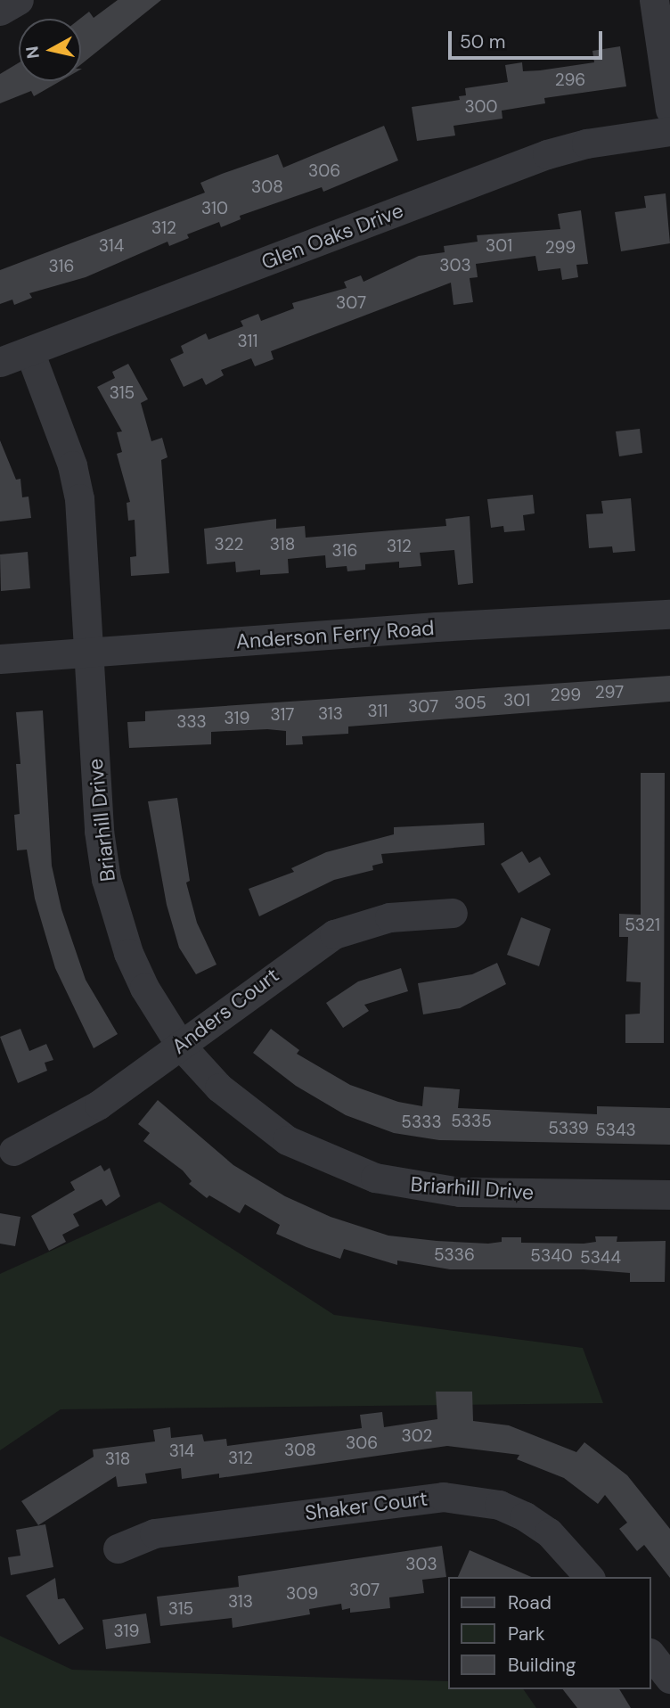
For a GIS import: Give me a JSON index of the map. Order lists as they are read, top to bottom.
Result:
{
  "streets": {
    "street": [
      "Glen Oaks Drive",
      "Anderson Ferry Road",
      "Briarhill Drive",
      "Anders Court",
      "Shaker Court"
    ]
  },
  "crossings": [
    ["Glen Oaks Drive", "Briarhill Drive"],
    ["Anderson Ferry Road", "Briarhill Drive"],
    ["Briarhill Drive", "Anders Court"]
  ],
  "house_numbers": [
    "296",
    "300",
    "306",
    "308",
    "310",
    "312",
    "314",
    "301",
    "299",
    "303",
    "316",
    "307",
    "311",
    "315",
    "322",
    "318",
    "312",
    "316",
    "297",
    "299",
    "301",
    "305",
    "307",
    "311",
    "313",
    "317",
    "319",
    "333",
    "5321",
    "5335",
    "5333",
    "5339",
    "5343",
    "5336",
    "5340",
    "5344",
    "302",
    "306",
    "308",
    "314",
    "312",
    "318",
    "303",
    "307",
    "309",
    "313",
    "315",
    "319"
  ],
  "legend": ["Road", "Park", "Building"],
  "scale_bar": "50 m",
  "north": "left"
}
